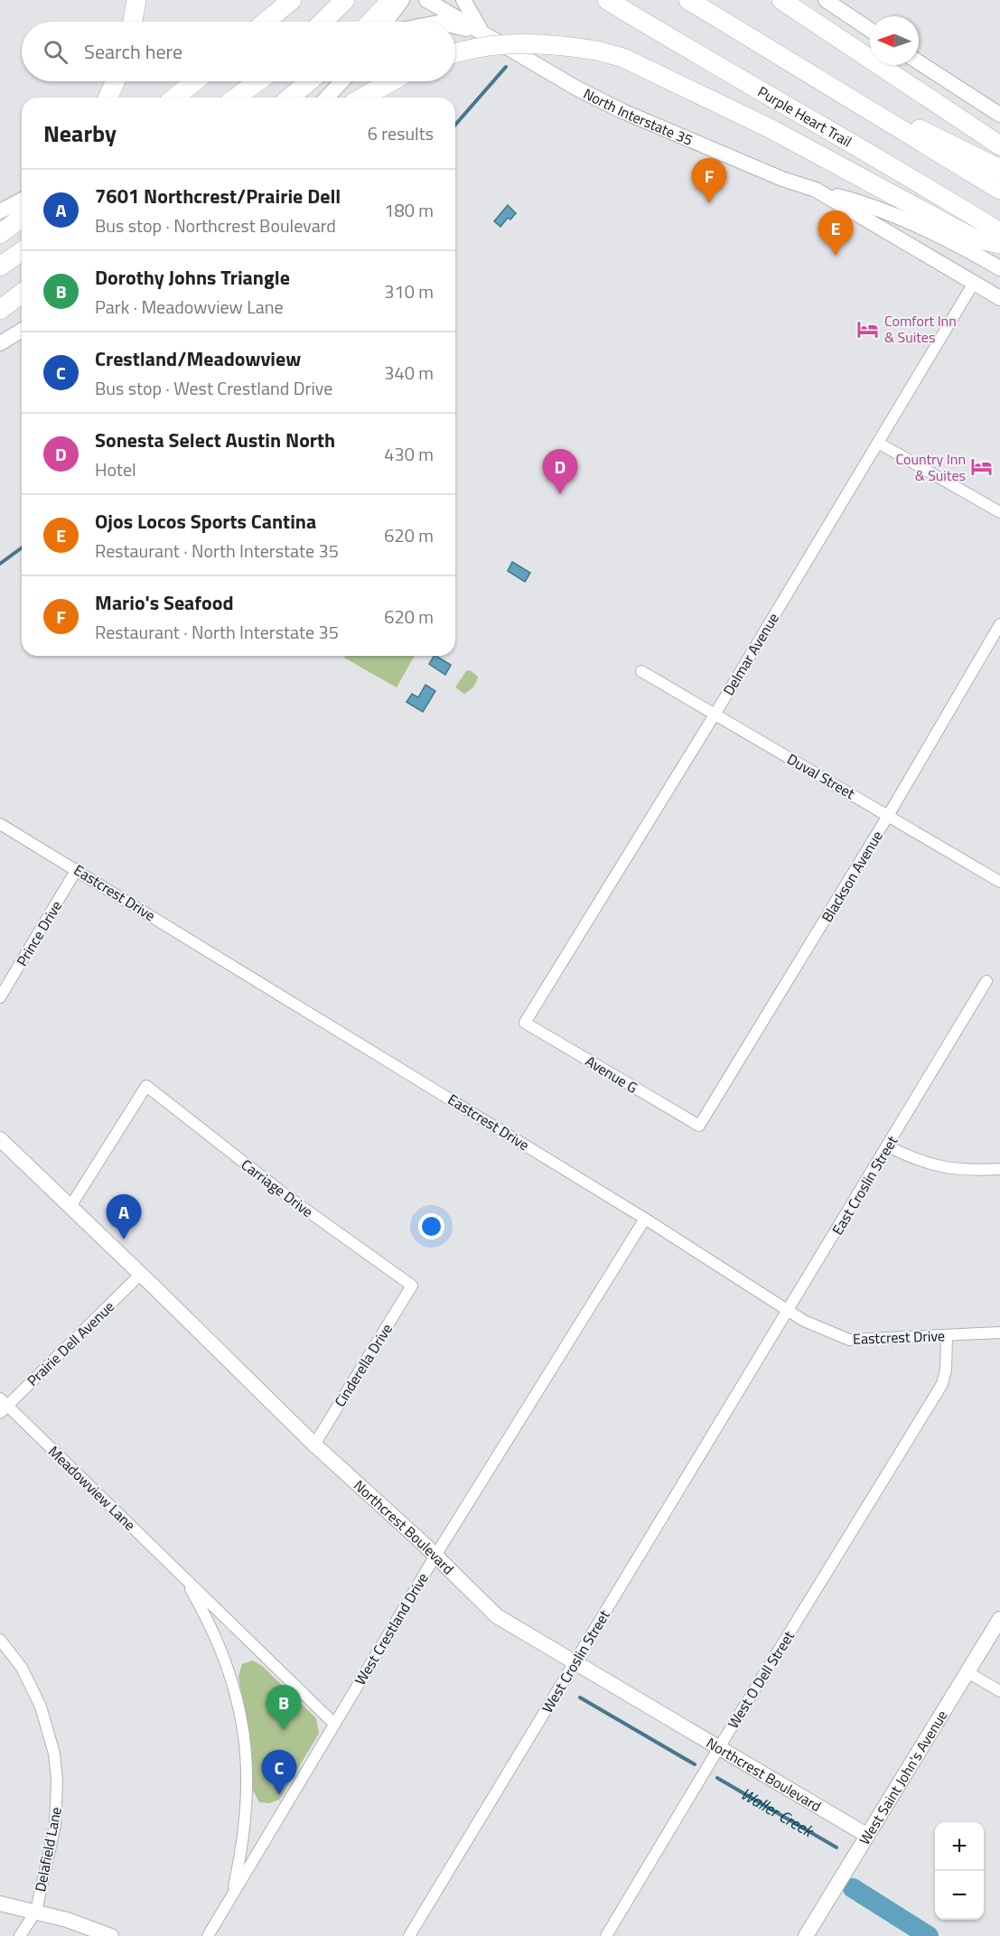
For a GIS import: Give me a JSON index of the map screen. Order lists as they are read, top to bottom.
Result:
{
  "streets": {
    "highway": ["Purple Heart Trail"],
    "street": [
      "North Interstate 35",
      "Delmar Avenue",
      "Duval Street",
      "Blackson Avenue",
      "Eastcrest Drive",
      "Prince Drive",
      "Avenue G",
      "East Croslin Street",
      "Carriage Drive",
      "Prairie Dell Avenue",
      "Cinderella Drive",
      "Meadowview Lane",
      "Northcrest Boulevard",
      "West Crestland Drive",
      "West Croslin Street",
      "West O Dell Street",
      "West Saint John's Avenue",
      "Delafield Lane"
    ]
  },
  "crossings": [
    ["North Interstate 35", "Delmar Avenue"],
    ["Delmar Avenue", "Duval Street"],
    ["Delmar Avenue", "Avenue G"],
    ["Duval Street", "Blackson Avenue"],
    ["Blackson Avenue", "Avenue G"],
    ["Eastcrest Drive", "Prince Drive"],
    ["Eastcrest Drive", "East Croslin Street"],
    ["Eastcrest Drive", "West Crestland Drive"],
    ["Eastcrest Drive", "West O Dell Street"],
    ["East Croslin Street", "West Croslin Street"],
    ["Carriage Drive", "Cinderella Drive"],
    ["Carriage Drive", "Northcrest Boulevard"],
    ["Prairie Dell Avenue", "Meadowview Lane"],
    ["Prairie Dell Avenue", "Northcrest Boulevard"],
    ["Cinderella Drive", "Northcrest Boulevard"],
    ["Meadowview Lane", "West Crestland Drive"],
    ["Northcrest Boulevard", "West Crestland Drive"],
    ["Northcrest Boulevard", "West Croslin Street"],
    ["Northcrest Boulevard", "West O Dell Street"],
    ["Northcrest Boulevard", "West Saint John's Avenue"]
  ],
  "water": ["Waller Creek"],
  "places": {
    "hotel": ["Comfort Inn & Suites", "Country Inn & Suites"]
  },
  "north": "left",
  "page": {
    "search": "Search here",
    "heading": ["Nearby", "6 results"],
    "pins": [
      "F",
      "E",
      "D",
      "A",
      "B",
      "C"
    ],
    "list": [
      {
        "mark": "A",
        "name": "7601 Northcrest/Prairie Dell",
        "note": "Bus stop · Northcrest Boulevard",
        "value": "180 m"
      },
      {
        "mark": "B",
        "name": "Dorothy Johns Triangle",
        "note": "Park · Meadowview Lane",
        "value": "310 m"
      },
      {
        "mark": "C",
        "name": "Crestland/Meadowview",
        "note": "Bus stop · West Crestland Drive",
        "value": "340 m"
      },
      {
        "mark": "D",
        "name": "Sonesta Select Austin North",
        "note": "Hotel",
        "value": "430 m"
      },
      {
        "mark": "E",
        "name": "Ojos Locos Sports Cantina",
        "note": "Restaurant · North Interstate 35",
        "value": "620 m"
      },
      {
        "mark": "F",
        "name": "Mario's Seafood",
        "note": "Restaurant · North Interstate 35",
        "value": "620 m"
      }
    ],
    "map_buttons": ["+", "−"]
  }
}
